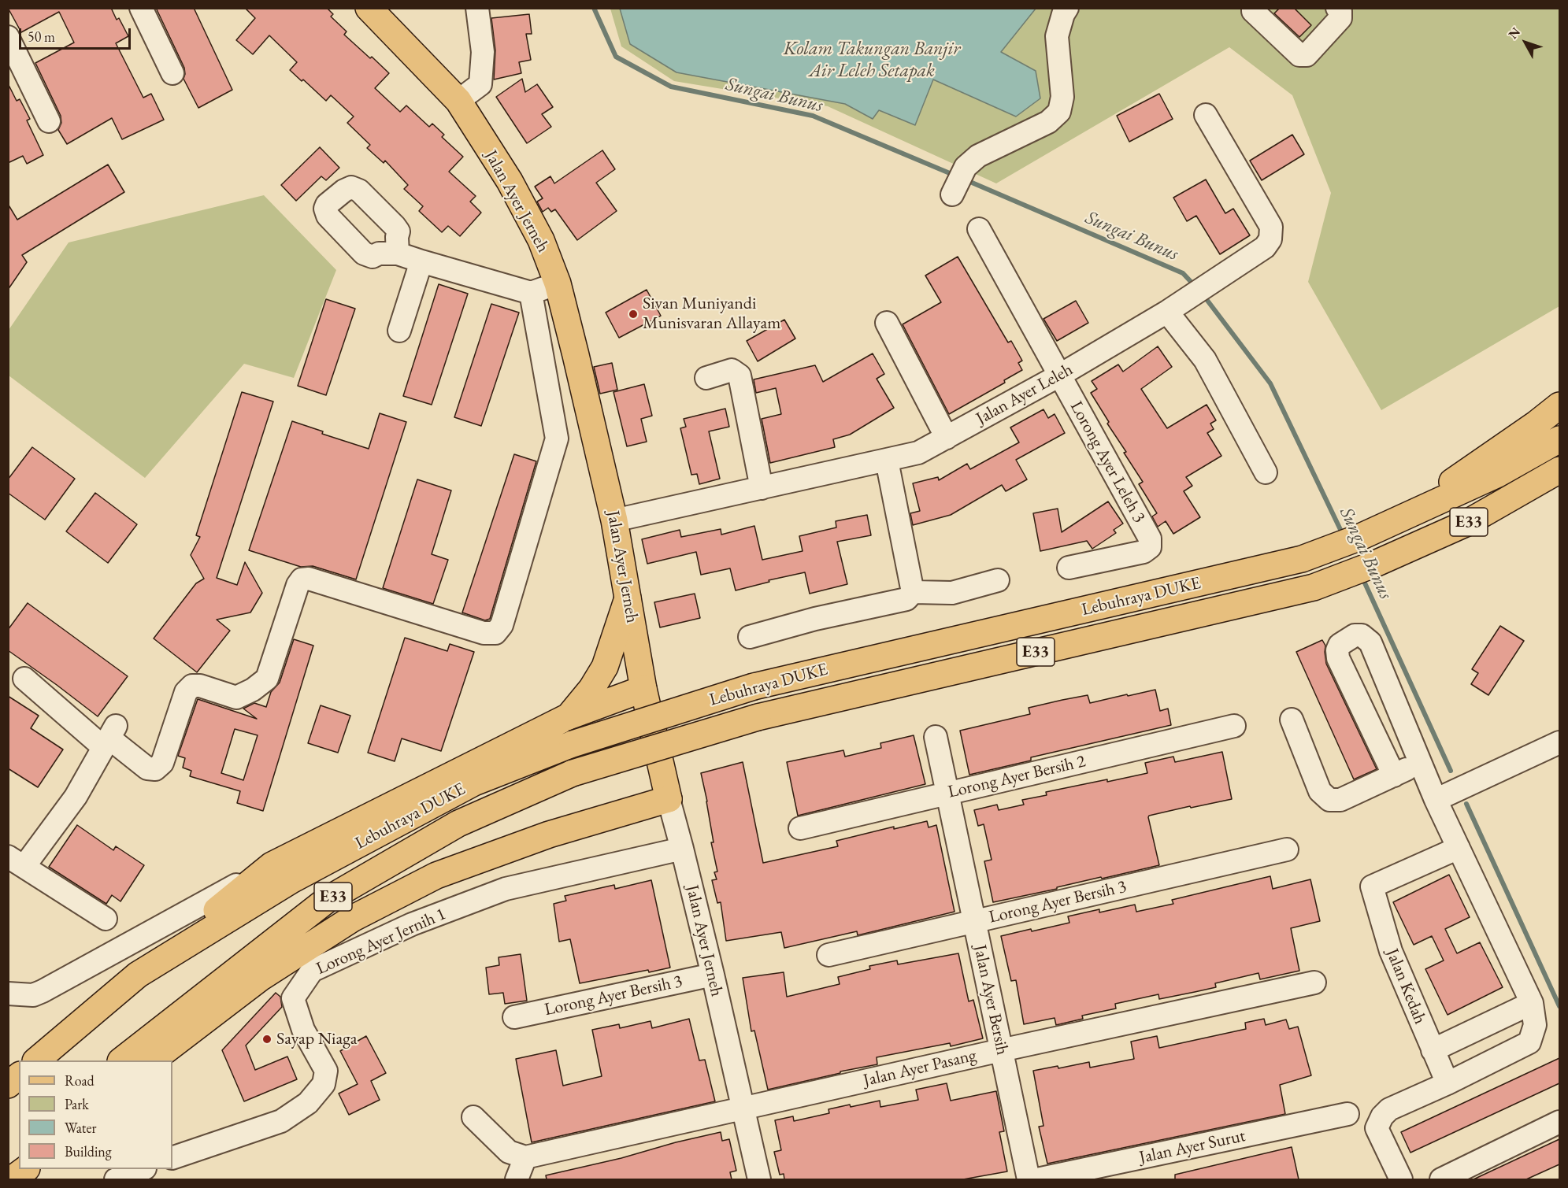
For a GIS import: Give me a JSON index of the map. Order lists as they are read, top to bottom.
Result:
{
  "streets": {
    "main road": ["Jalan Ayer Jerneh", "E33", "Lebuhraya DUKE"],
    "street": [
      "Jalan Ayer Leleh",
      "Lorong Ayer Leleh 3",
      "Lorong Ayer Bersih 2",
      "Lorong Ayer Bersih 3",
      "Lorong Ayer Jernih 1",
      "Jalan Kedah",
      "Jalan Ayer Bersih",
      "Jalan Ayer Pasang",
      "Jalan Ayer Surut"
    ]
  },
  "crossings": [
    ["Jalan Ayer Jerneh", "Jalan Ayer Leleh"],
    ["Jalan Ayer Jerneh", "Lorong Ayer Bersih 3"],
    ["Jalan Ayer Jerneh", "Lorong Ayer Jernih 1"],
    ["Jalan Ayer Jerneh", "Jalan Ayer Pasang"],
    ["Jalan Ayer Leleh", "Lorong Ayer Leleh 3"],
    ["Lorong Ayer Bersih 2", "Jalan Ayer Bersih"],
    ["Lorong Ayer Bersih 3", "Jalan Ayer Bersih"],
    ["Jalan Ayer Bersih", "Jalan Ayer Pasang"]
  ],
  "water": ["Kolam Takungan Banjir Air Leleh Setapak", "Sungai Bunus"],
  "places": ["Sivan Muniyandi Munisvaran Allayam", "Sayap Niaga"],
  "legend": [
    "Road",
    "Park",
    "Water",
    "Building"
  ],
  "scale_bar": "50 m",
  "north": "top left"
}
